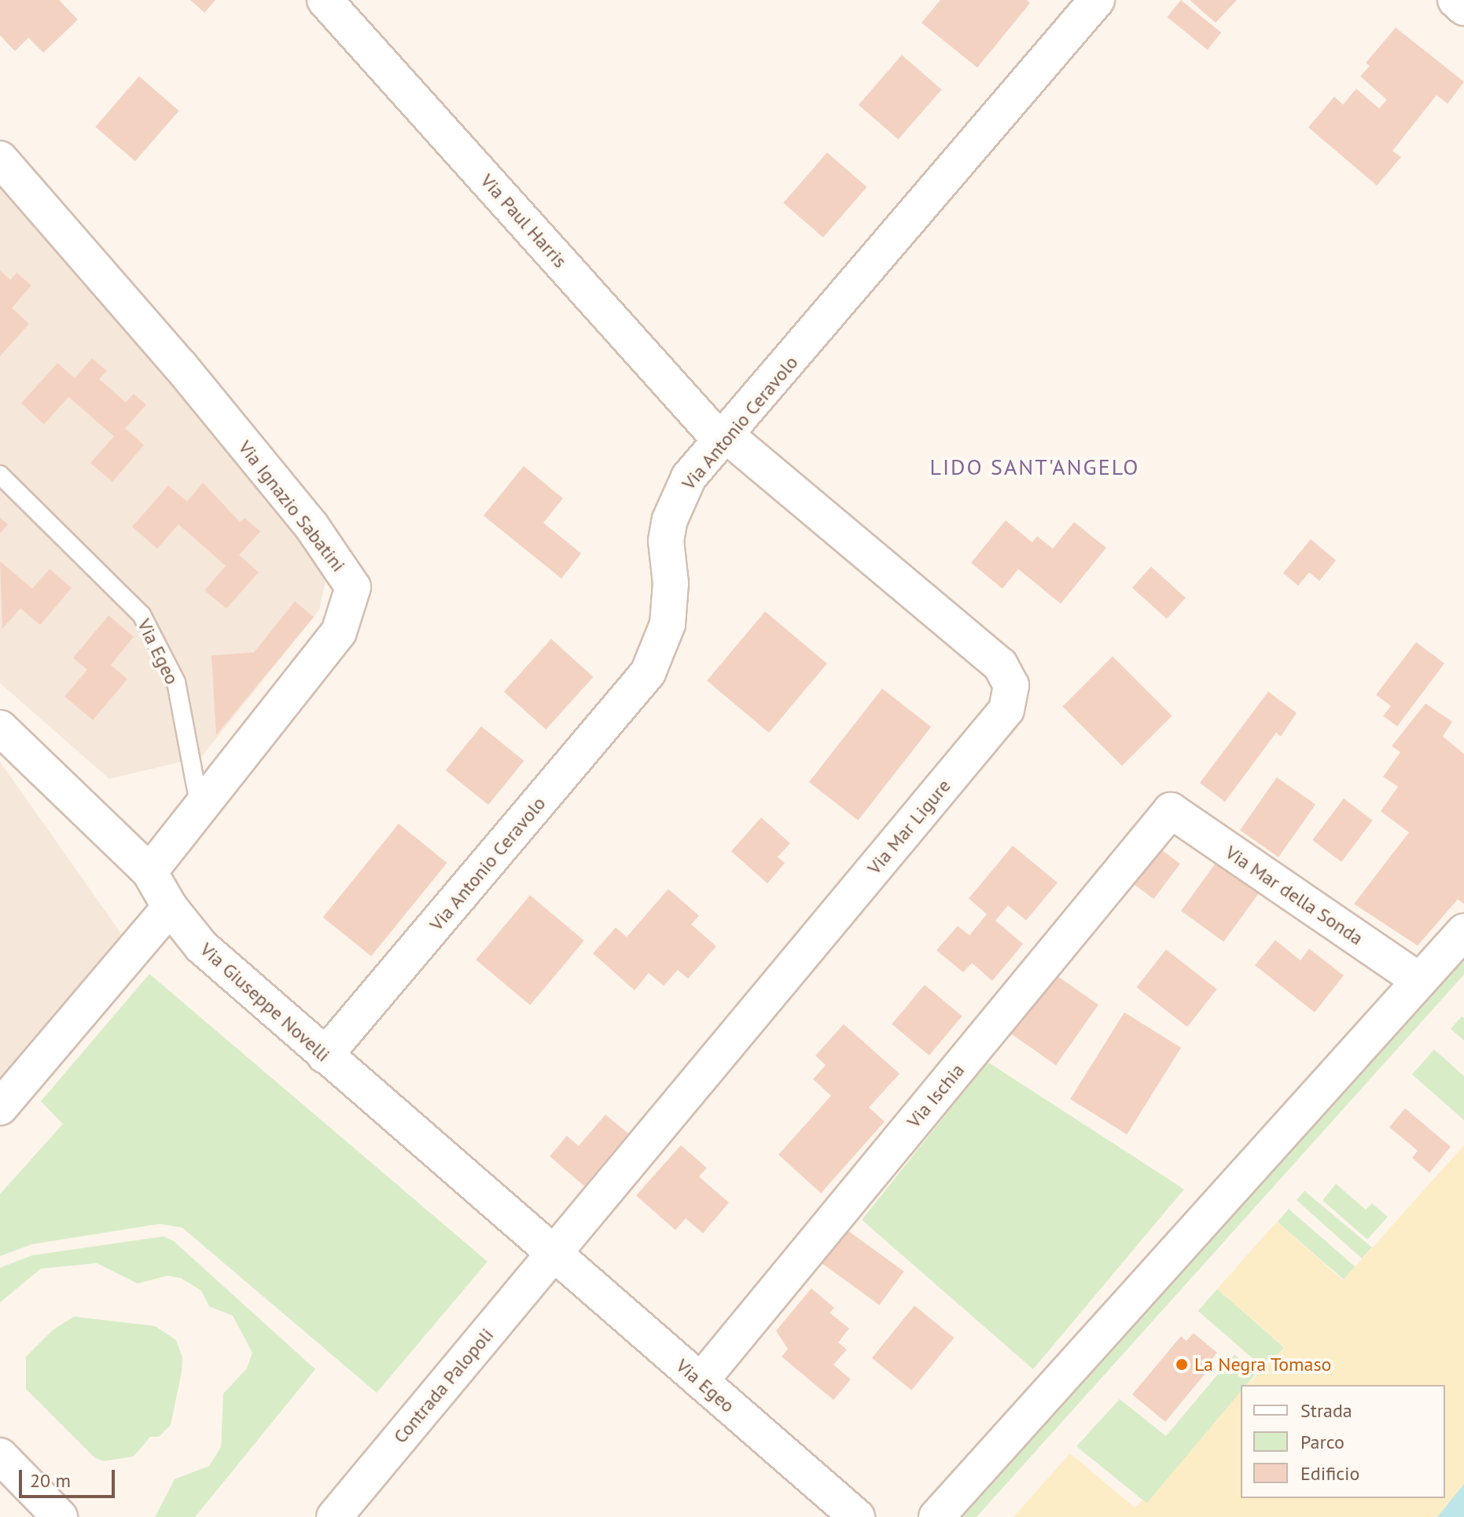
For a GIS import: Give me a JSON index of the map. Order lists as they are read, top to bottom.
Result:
{
  "streets": {
    "street": [
      "Via Paul Harris",
      "Via Antonio Ceravolo",
      "Via Ignazio Sabatini",
      "Via Egeo",
      "Via Mar Ligure",
      "Via Mar della Sonda",
      "Via Giuseppe Novelli",
      "Via Ischia",
      "Contrada Palopoli"
    ]
  },
  "crossings": [
    ["Via Paul Harris", "Via Antonio Ceravolo"],
    ["Via Paul Harris", "Via Mar Ligure"],
    ["Via Antonio Ceravolo", "Via Mar Ligure"],
    ["Via Antonio Ceravolo", "Via Giuseppe Novelli"],
    ["Via Ignazio Sabatini", "Via Egeo"],
    ["Via Ignazio Sabatini", "Via Giuseppe Novelli"],
    ["Via Egeo", "Via Mar Ligure"],
    ["Via Egeo", "Via Giuseppe Novelli"],
    ["Via Egeo", "Via Ischia"],
    ["Via Egeo", "Contrada Palopoli"],
    ["Via Mar Ligure", "Via Giuseppe Novelli"],
    ["Via Mar Ligure", "Contrada Palopoli"],
    ["Via Mar della Sonda", "Via Ischia"],
    ["Via Giuseppe Novelli", "Contrada Palopoli"]
  ],
  "districts": ["LIDO SANT'ANGELO"],
  "places": ["La Negra Tomaso"],
  "legend": ["Strada", "Parco", "Edificio"],
  "scale_bar": "20 m"
}
